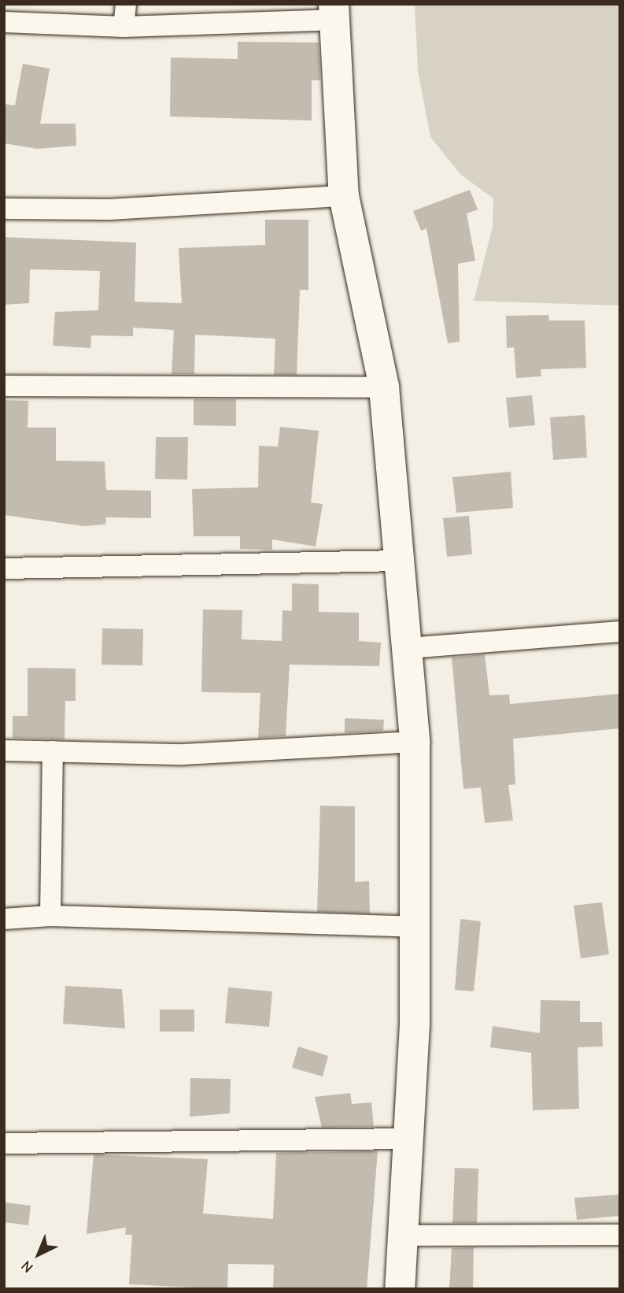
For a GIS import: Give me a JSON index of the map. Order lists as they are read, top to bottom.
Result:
{
  "north": "bottom left"
}
